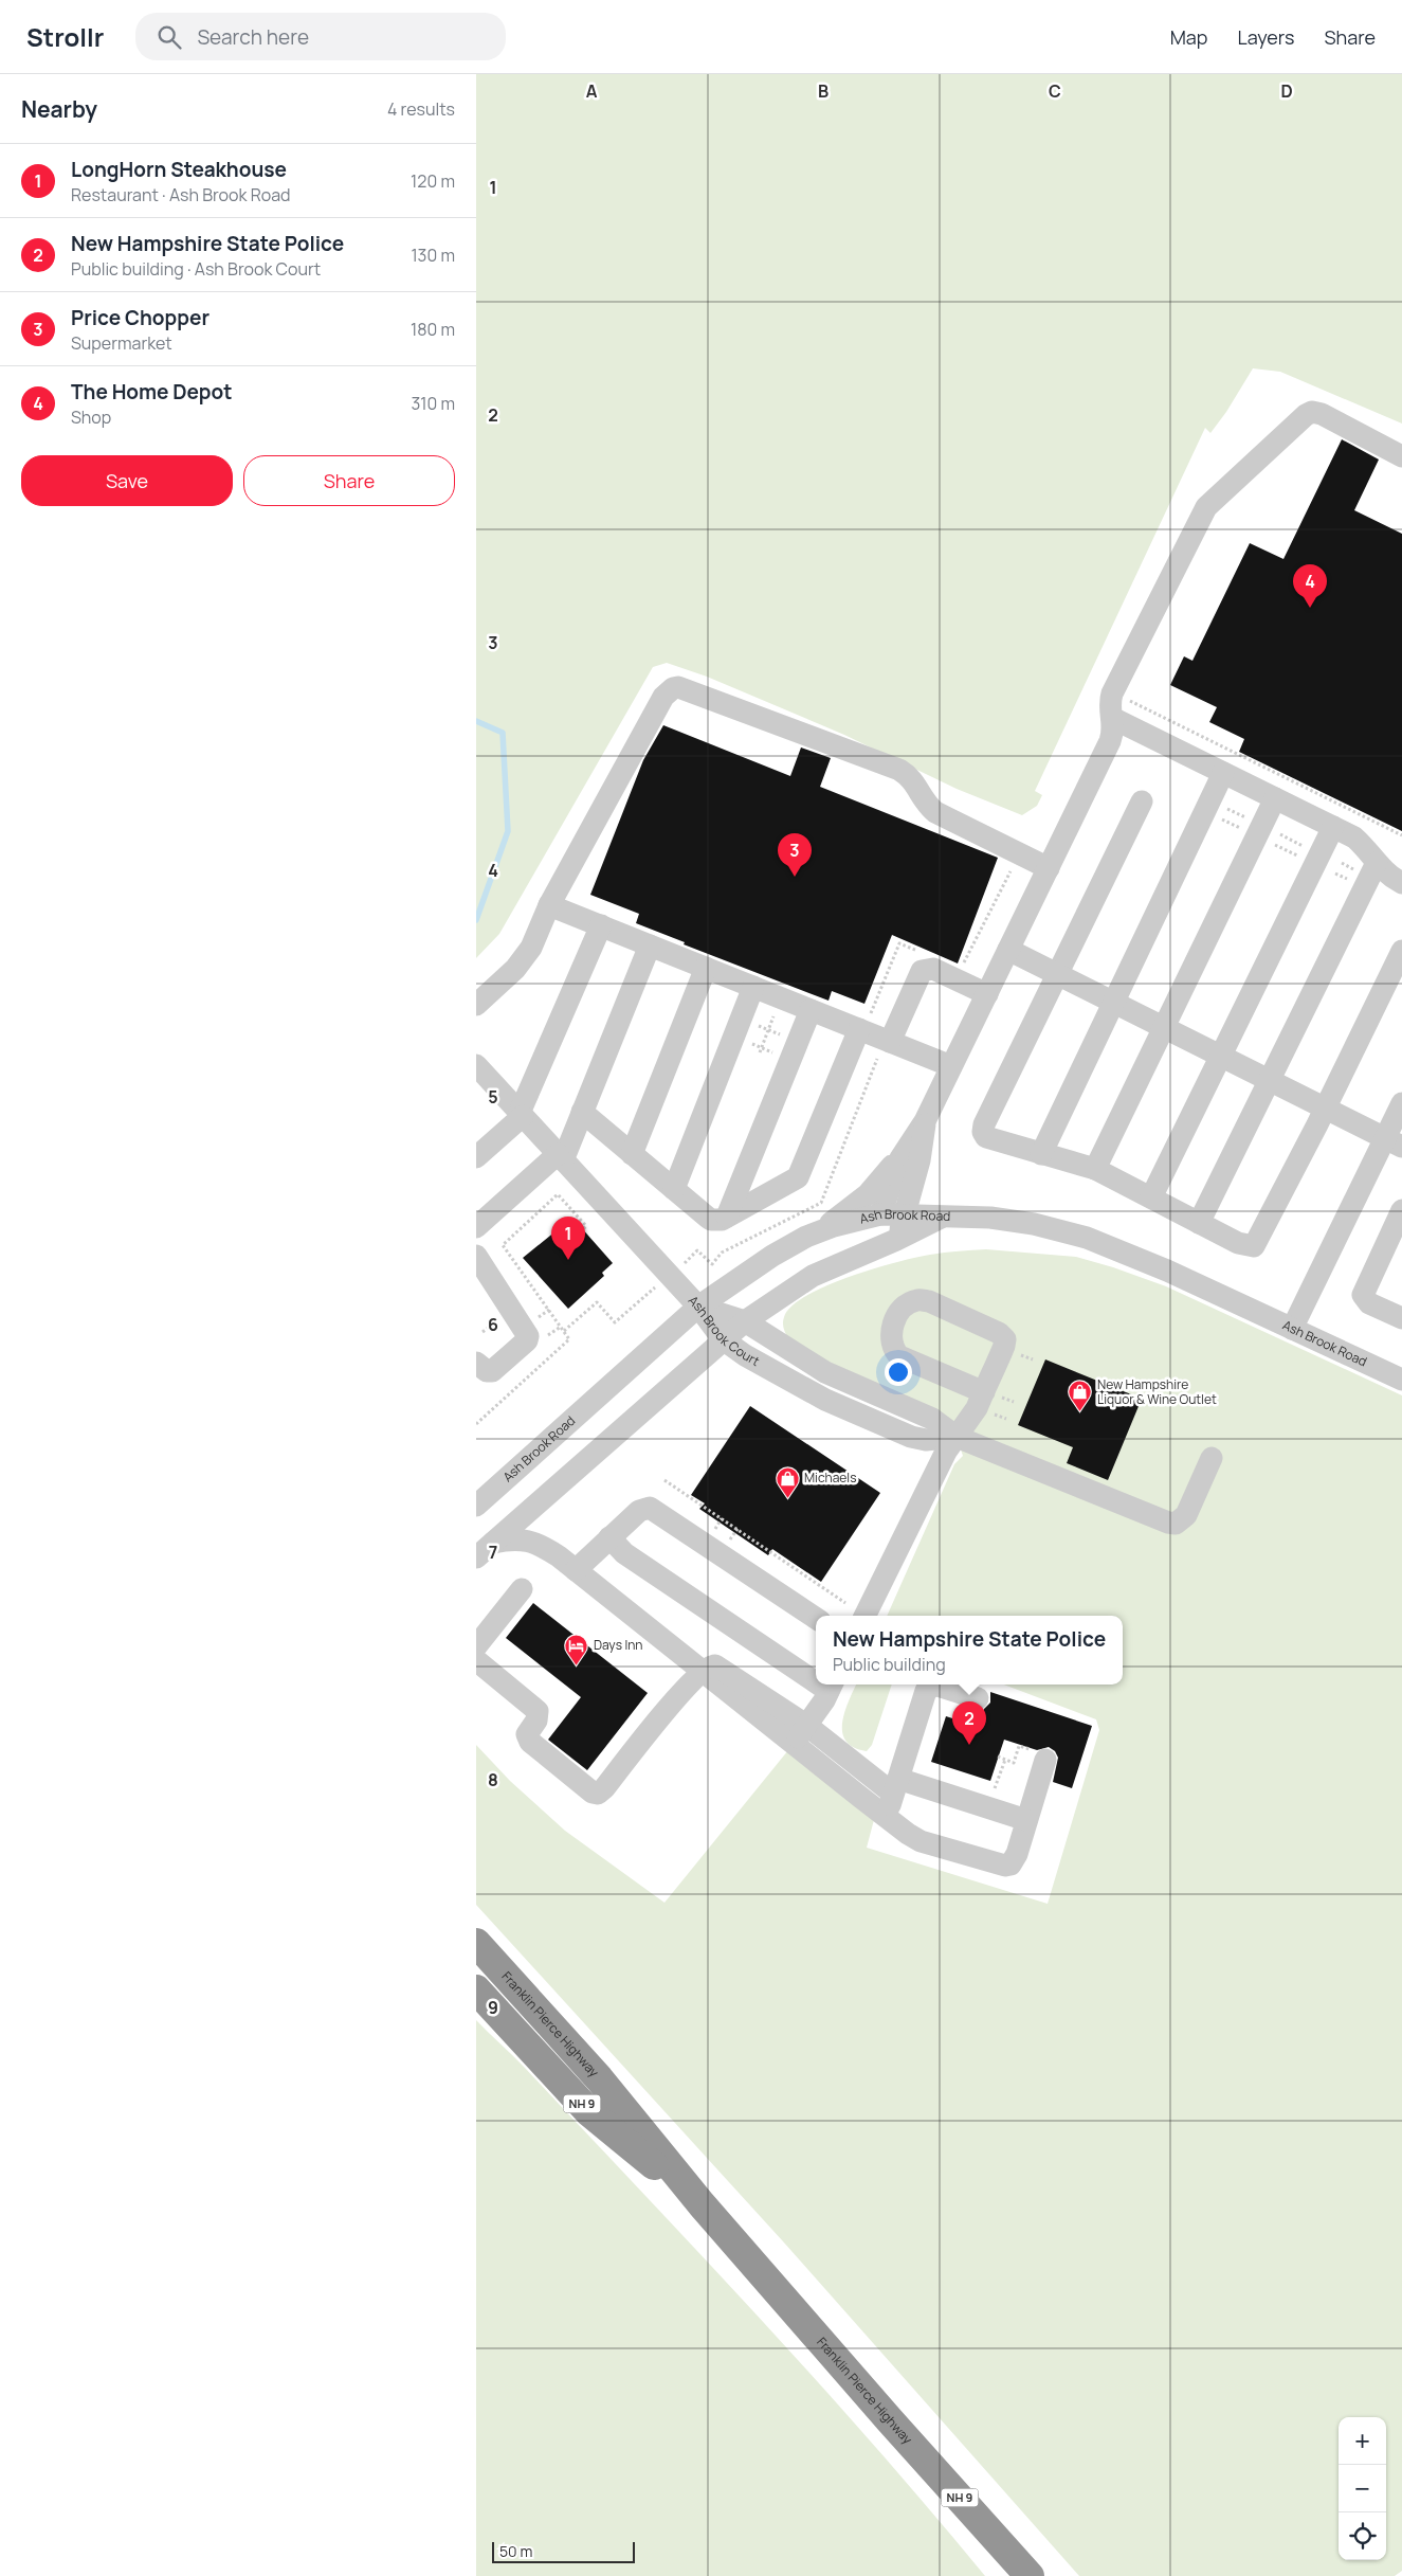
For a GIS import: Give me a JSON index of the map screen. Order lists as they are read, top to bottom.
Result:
{
  "streets": {
    "highway": ["Franklin Pierce Highway", "NH 9"],
    "street": ["Ash Brook Road", "Ash Brook Court"]
  },
  "crossings": [
    ["Ash Brook Road", "Ash Brook Court"]
  ],
  "places": {
    "shop": ["New Hampshire Liquor & Wine Outlet", "Michaels"],
    "hotel": ["Days Inn"]
  },
  "scale_bar": "50 m",
  "page": {
    "header": "Strollr",
    "search": "Search here",
    "nav": ["Map", "Layers", "Share"],
    "heading": ["Nearby", "4 results"],
    "list": [
      {
        "mark": "1",
        "name": "LongHorn Steakhouse",
        "note": "Restaurant · Ash Brook Road",
        "value": "120 m"
      },
      {
        "mark": "2",
        "name": "New Hampshire State Police",
        "note": "Public building · Ash Brook Court",
        "value": "130 m"
      },
      {
        "mark": "3",
        "name": "Price Chopper",
        "note": "Supermarket",
        "value": "180 m"
      },
      {
        "mark": "4",
        "name": "The Home Depot",
        "note": "Shop",
        "value": "310 m"
      }
    ],
    "buttons": ["Save", "Share"],
    "pins": [
      "4",
      "3",
      "1",
      "2"
    ],
    "popup": ["New Hampshire State Police", "Public building"],
    "map_buttons": ["+", "−"],
    "scale": "50 m"
  },
  "grid": {
    "columns": [
      "A",
      "B",
      "C",
      "D"
    ],
    "rows": [
      "1",
      "2",
      "3",
      "4",
      "5",
      "6",
      "7",
      "8",
      "9"
    ]
  }
}
